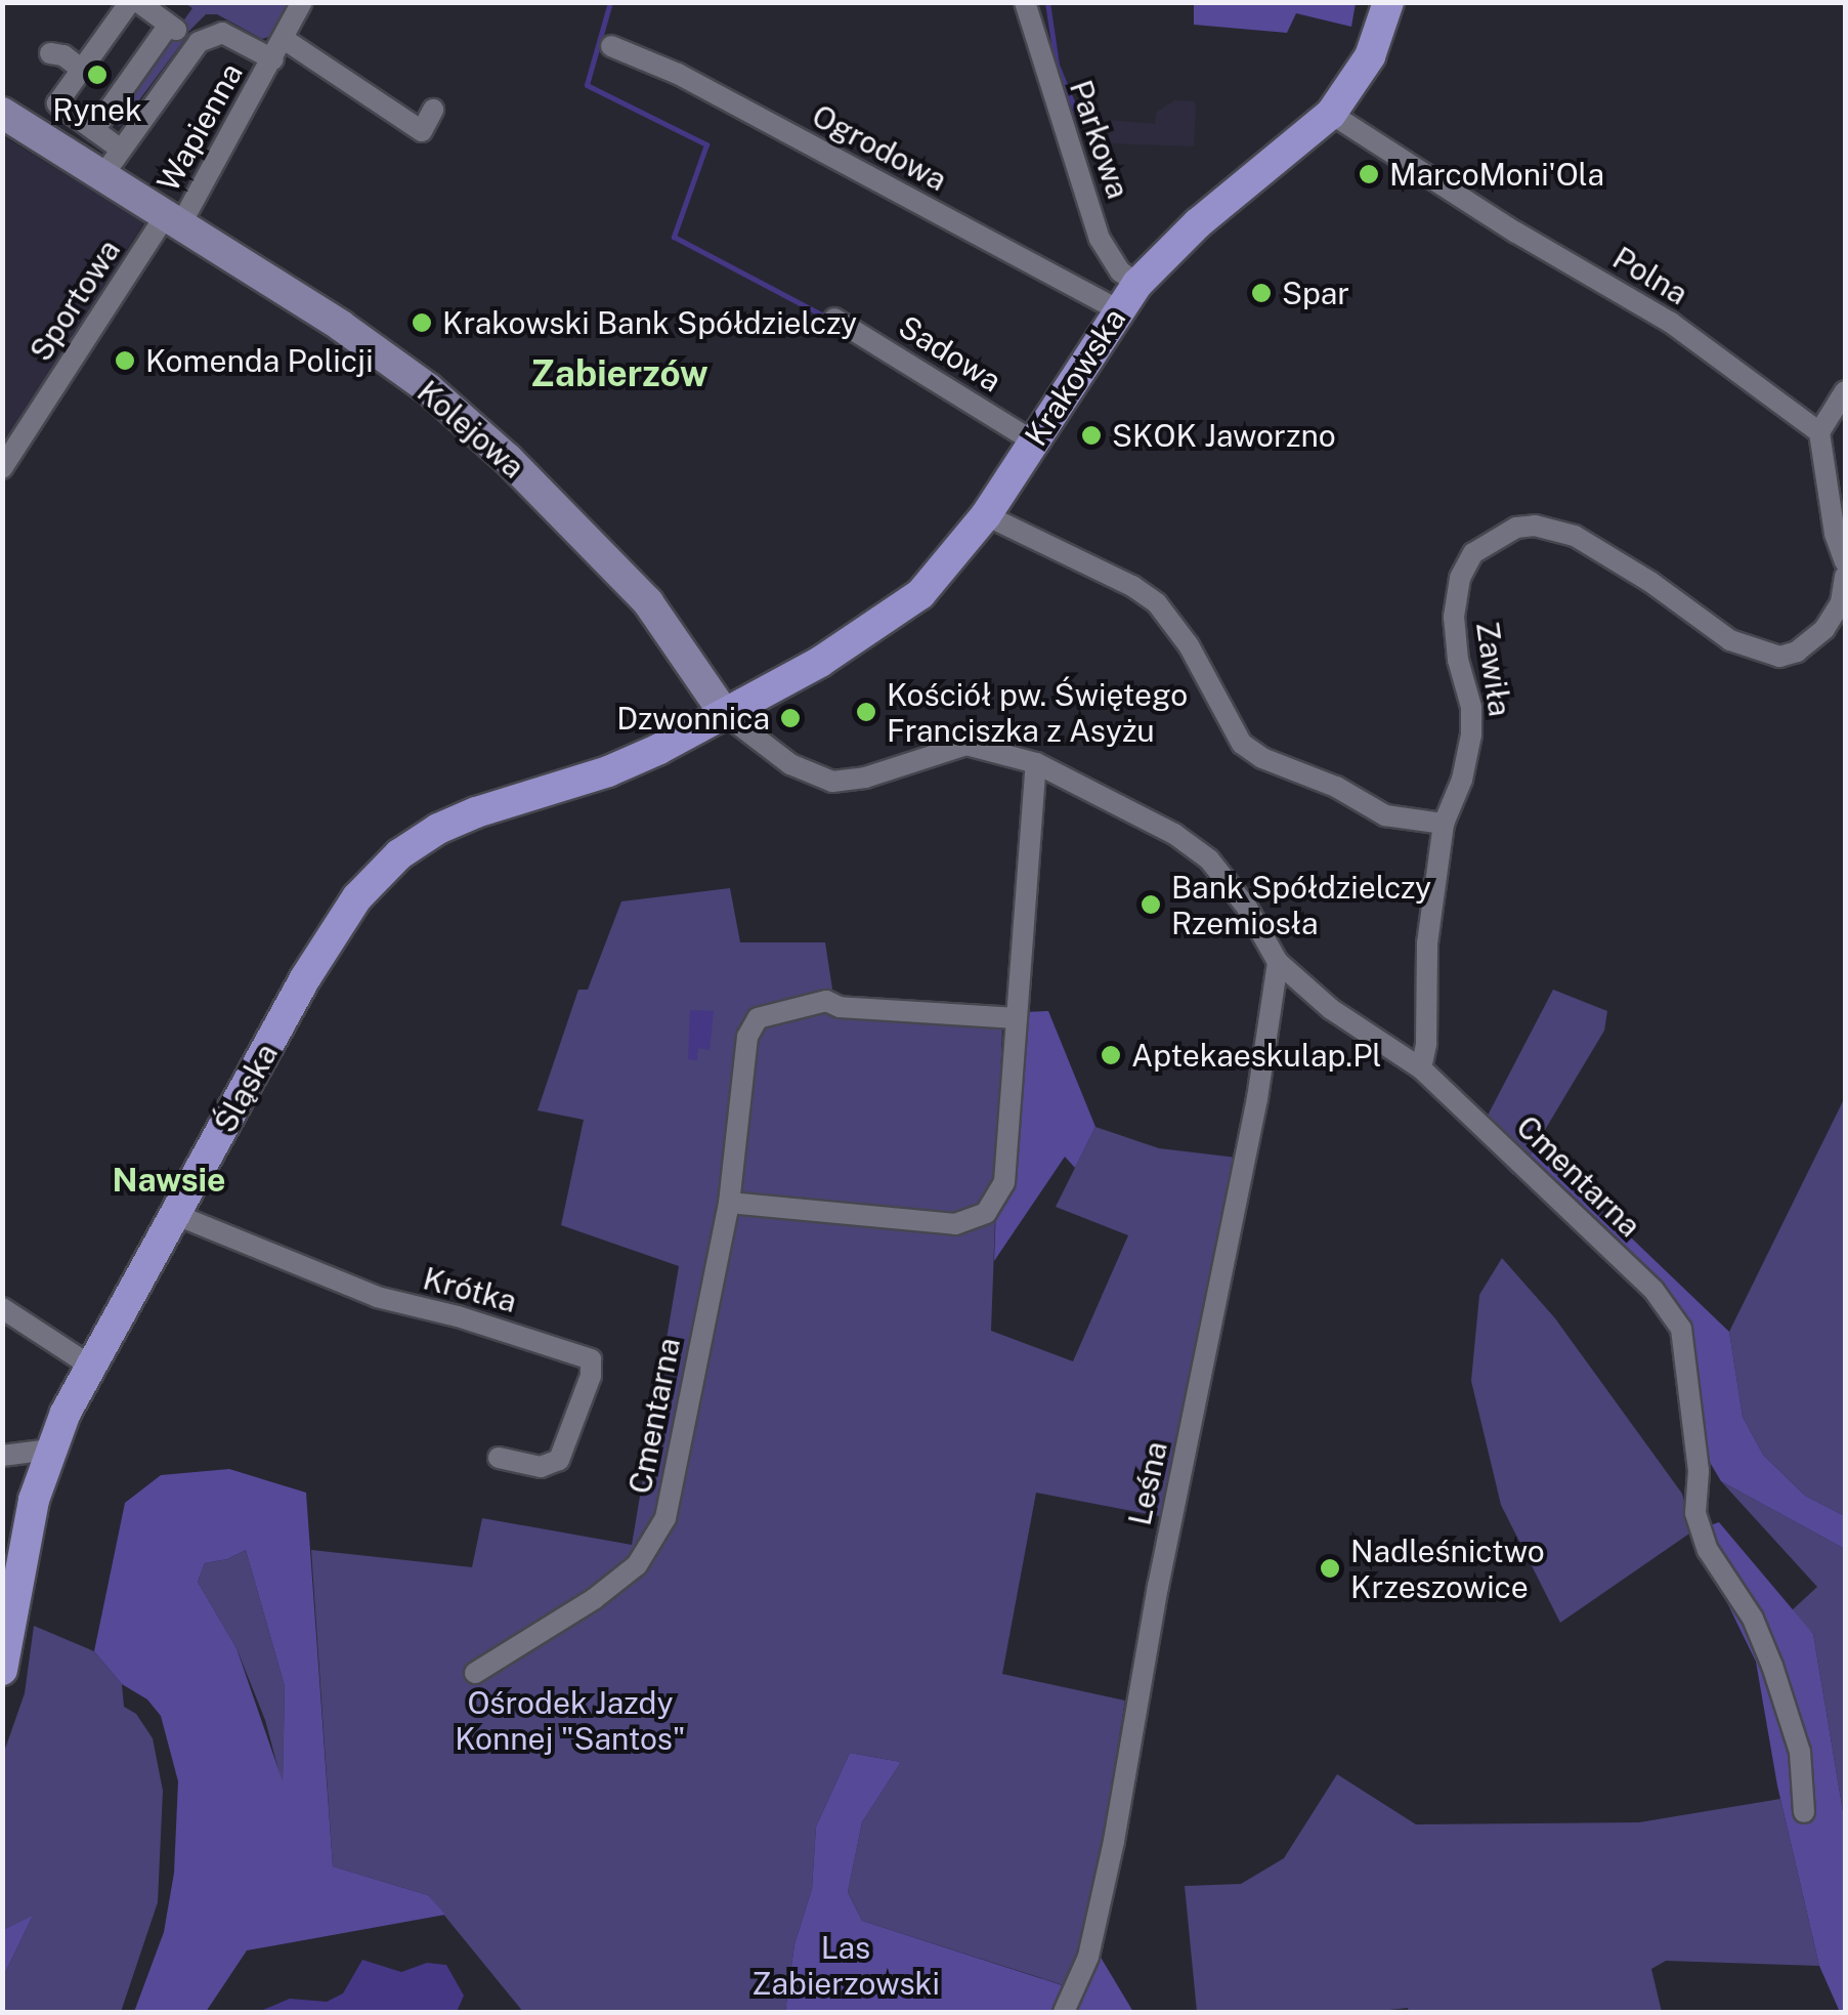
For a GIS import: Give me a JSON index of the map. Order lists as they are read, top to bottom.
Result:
{
  "streets": {
    "main road": ["Krakowska", "Śląska"],
    "street": [
      "Wapienna",
      "Parkowa",
      "Ogrodowa",
      "Polna",
      "Sportowa",
      "Sadowa",
      "Kolejowa",
      "Zawiła",
      "Cmentarna",
      "Krótka",
      "Leśna"
    ]
  },
  "crossings": [
    ["Wapienna", "Sportowa"],
    ["Wapienna", "Kolejowa"],
    ["Parkowa", "Krakowska"],
    ["Ogrodowa", "Krakowska"],
    ["Polna", "Krakowska"],
    ["Sportowa", "Kolejowa"],
    ["Sadowa", "Krakowska"],
    ["Krakowska", "Kolejowa"],
    ["Krakowska", "Śląska"],
    ["Krakowska", "Cmentarna"],
    ["Kolejowa", "Śląska"],
    ["Kolejowa", "Cmentarna"],
    ["Zawiła", "Cmentarna"],
    ["Śląska", "Cmentarna"],
    ["Śląska", "Krótka"],
    ["Cmentarna", "Leśna"]
  ],
  "districts": ["Zabierzów", "Nawsie"],
  "parks": ["Ośrodek Jazdy Konnej \"Santos\"", "Las Zabierzowski"],
  "places": [
    "Rynek",
    "MarcoMoni'Ola",
    "Spar",
    "Krakowski Bank Spółdzielczy",
    "Komenda Policji",
    "SKOK Jaworzno",
    "Kościół pw. Świętego Franciszka z Asyżu",
    "Dzwonnica",
    "Bank Spółdzielczy Rzemiosła",
    "Aptekaeskulap.Pl",
    "Nadleśnictwo Krzeszowice"
  ]
}
